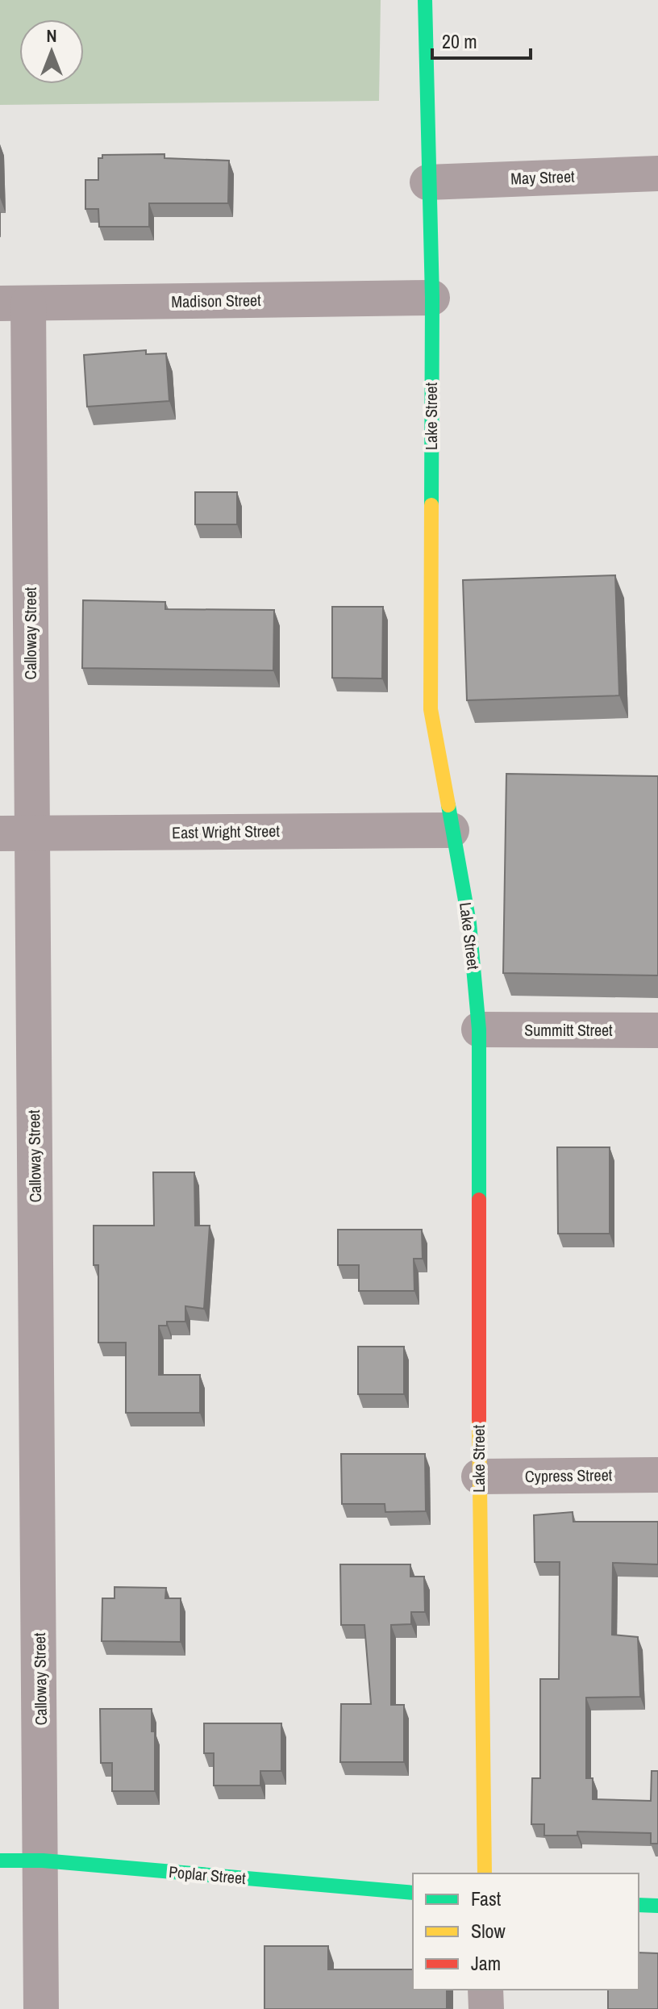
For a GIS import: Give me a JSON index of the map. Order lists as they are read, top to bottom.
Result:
{
  "streets": {
    "street": [
      "May Street",
      "Madison Street",
      "Lake Street",
      "Calloway Street",
      "East Wright Street",
      "Summitt Street",
      "Cypress Street",
      "Poplar Street"
    ]
  },
  "crossings": [
    ["May Street", "Lake Street"],
    ["Madison Street", "Lake Street"],
    ["Madison Street", "Calloway Street"],
    ["Lake Street", "East Wright Street"],
    ["Lake Street", "Summitt Street"],
    ["Lake Street", "Cypress Street"],
    ["Calloway Street", "East Wright Street"],
    ["Calloway Street", "Poplar Street"]
  ],
  "legend": ["Fast", "Slow", "Jam"],
  "scale_bar": "20 m",
  "north": "top"
}
